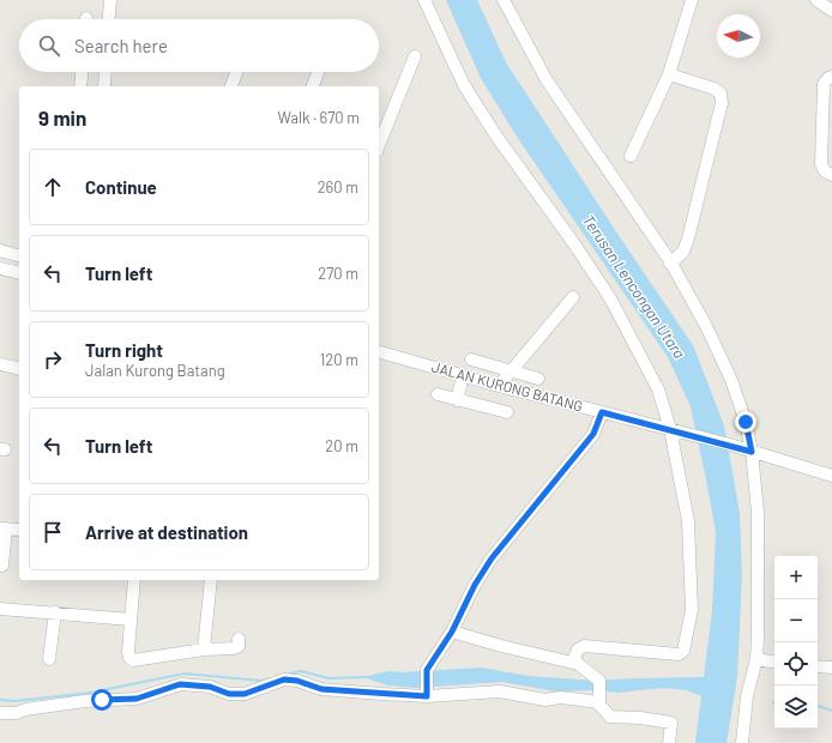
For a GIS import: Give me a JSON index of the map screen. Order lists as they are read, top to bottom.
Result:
{
  "streets": {
    "street": ["JALAN KURONG BATANG"]
  },
  "water": ["Terusan Lencongan Utara"],
  "north": "left",
  "page": {
    "search": "Search here",
    "heading": ["9 min", "Walk · 670 m"],
    "list": [
      ["Continue", "260 m"],
      ["Turn left", "270 m"],
      ["Turn right", "Jalan Kurong Batang", "120 m"],
      ["Turn left", "20 m"],
      "Arrive at destination"
    ],
    "map_buttons": ["+", "−"]
  }
}
